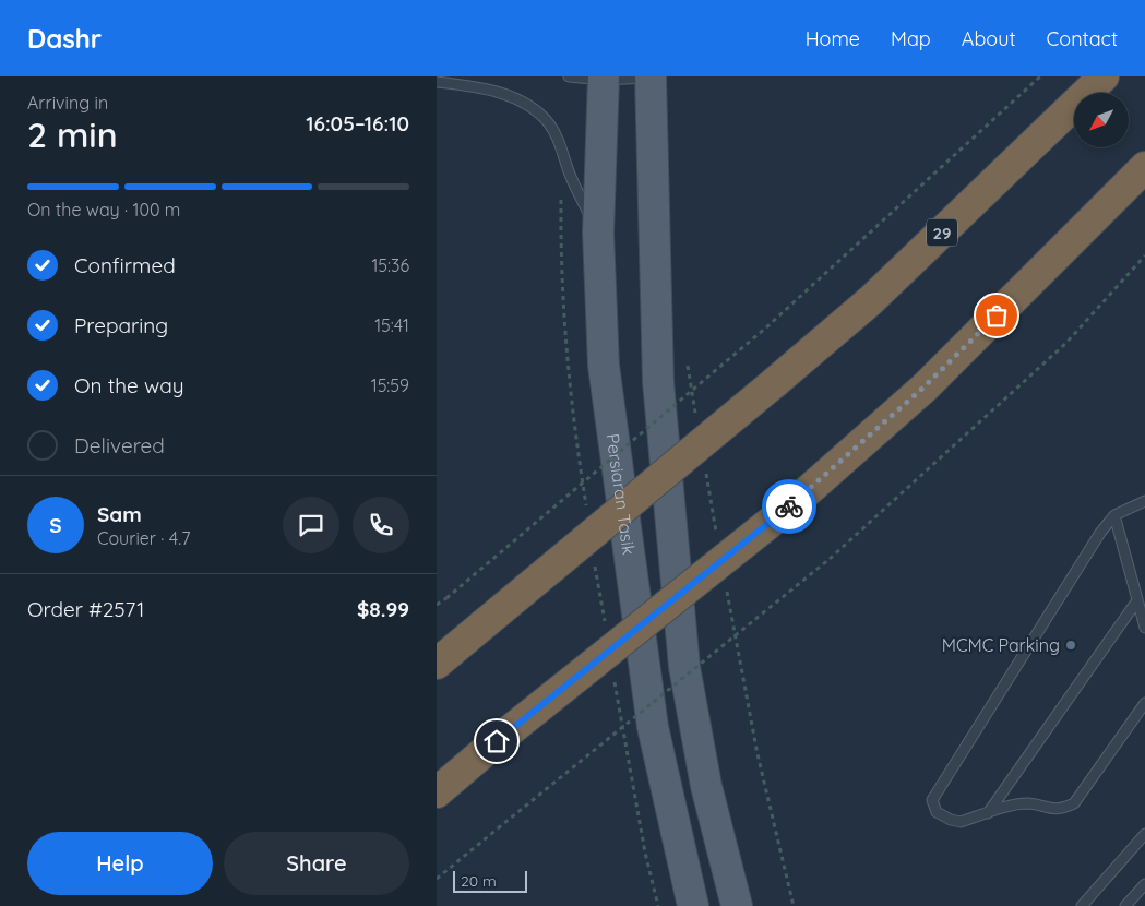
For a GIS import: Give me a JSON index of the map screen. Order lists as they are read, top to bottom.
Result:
{
  "streets": {
    "highway": ["29"],
    "main road": ["Persiaran Tasik"]
  },
  "places": ["MCMC Parking"],
  "scale_bar": "20 m",
  "north": "bottom left",
  "page": {
    "header": "Dashr",
    "nav": [
      "Home",
      "Map",
      "About",
      "Contact"
    ],
    "heading": ["2 min", "Arriving in", "16:05–16:10"],
    "panel": [
      "Sam",
      "Courier · 4.7",
      "Order #2571",
      "$8.99"
    ],
    "bar": "On the way · 100 m",
    "list": [
      ["Confirmed", "15:36"],
      ["Preparing", "15:41"],
      ["On the way", "15:59"],
      "Delivered"
    ],
    "round": "S",
    "buttons": ["Help", "Share"],
    "scale": "20 m"
  }
}
